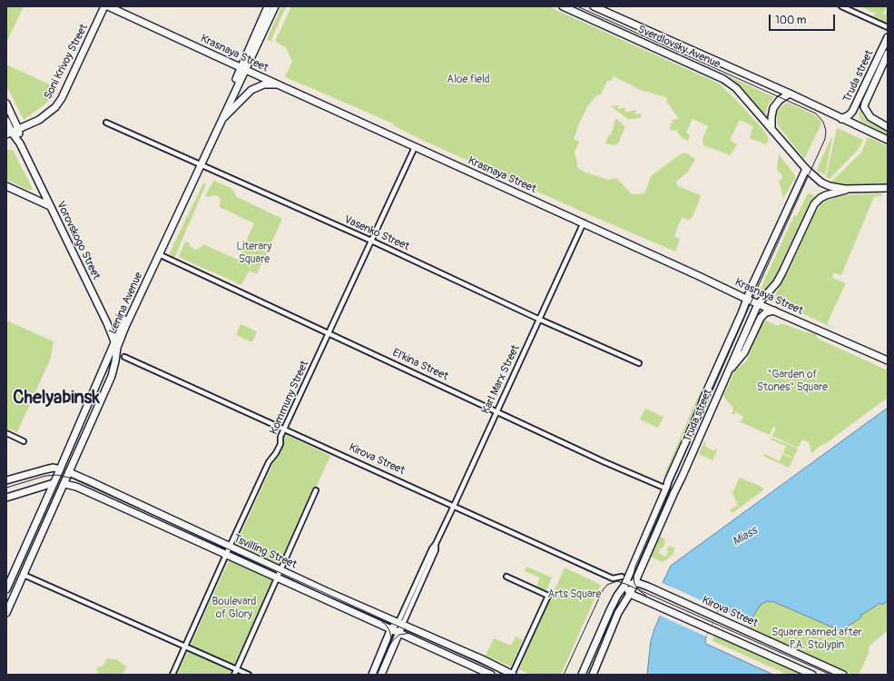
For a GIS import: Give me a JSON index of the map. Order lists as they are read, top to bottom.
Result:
{
  "streets": {
    "main road": [
      "Sverdlovsky Avenue",
      "Krasnaya Street",
      "Soni Krivoy Street",
      "Truda street",
      "Vorovskogo Street",
      "Lenina Avenue",
      "El'kina Street",
      "Karl Marx Street",
      "Kirova Street",
      "Tsvilling Street"
    ],
    "street": ["Vasenko Street", "Kommuny Street"]
  },
  "crossings": [
    ["Sverdlovsky Avenue", "Truda street"],
    ["Krasnaya Street", "Truda street"],
    ["Krasnaya Street", "Lenina Avenue"],
    ["Krasnaya Street", "Karl Marx Street"],
    ["Krasnaya Street", "Kommuny Street"],
    ["Soni Krivoy Street", "Vorovskogo Street"],
    ["Truda street", "El'kina Street"],
    ["Truda street", "Kirova Street"],
    ["Vasenko Street", "Lenina Avenue"],
    ["Vasenko Street", "Karl Marx Street"],
    ["Vasenko Street", "Kommuny Street"],
    ["Vorovskogo Street", "Lenina Avenue"],
    ["Lenina Avenue", "El'kina Street"],
    ["Lenina Avenue", "Tsvilling Street"],
    ["El'kina Street", "Karl Marx Street"],
    ["El'kina Street", "Kommuny Street"],
    ["Karl Marx Street", "Kirova Street"],
    ["Karl Marx Street", "Tsvilling Street"],
    ["Kommuny Street", "Kirova Street"],
    ["Kommuny Street", "Tsvilling Street"]
  ],
  "districts": ["Chelyabinsk"],
  "water": ["Miass"],
  "parks": [
    "Aloe field",
    "Literary Square",
    "\"Garden of Stones\" Square",
    "Arts Square",
    "Boulevard of Glory",
    "Square named after P.A. Stolypin"
  ],
  "scale_bar": "100 m"
}
